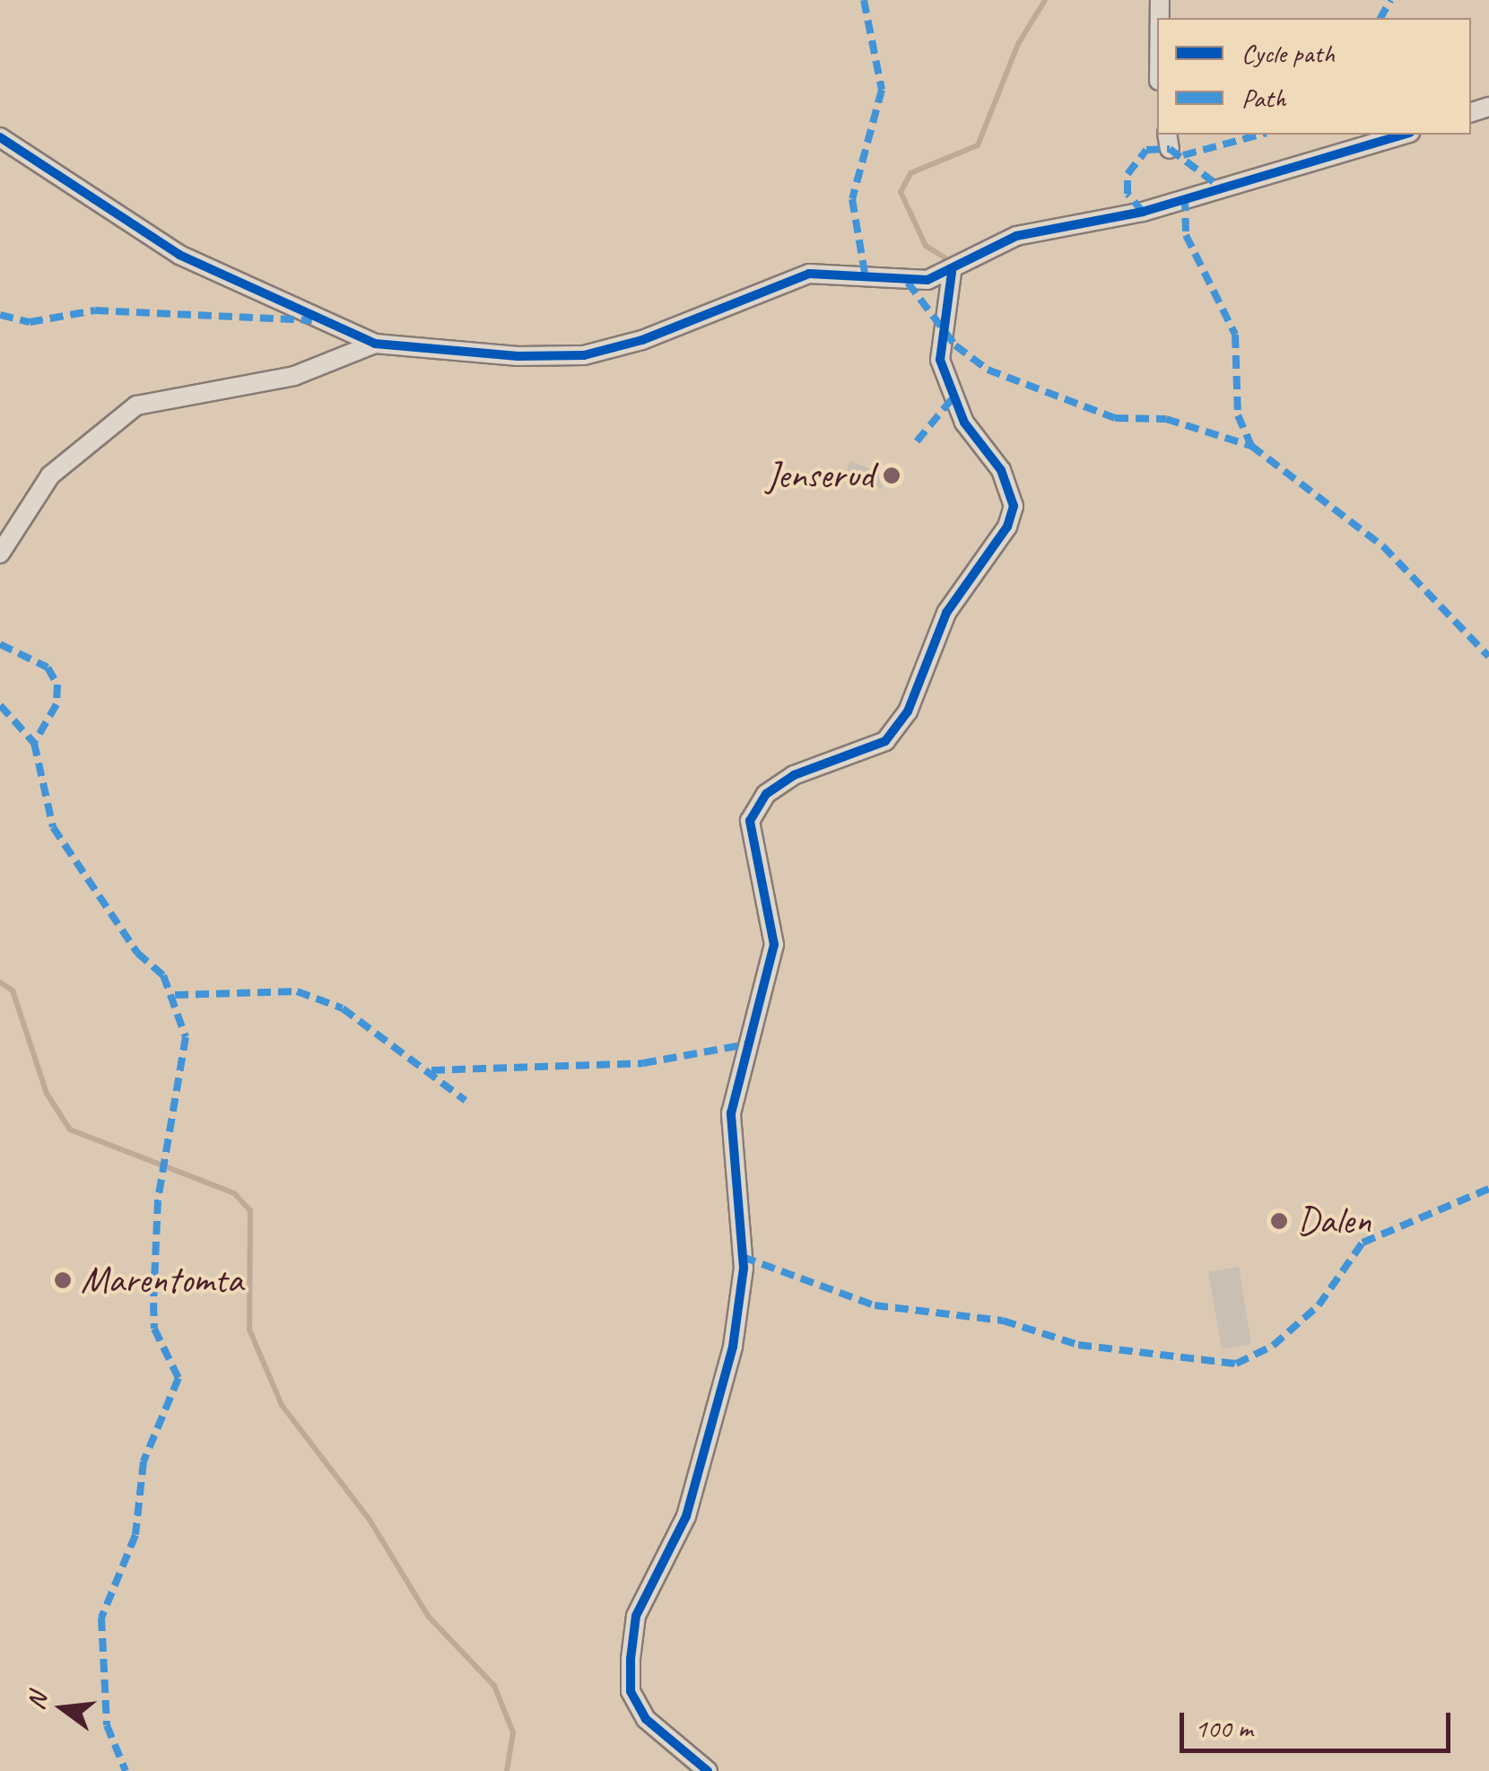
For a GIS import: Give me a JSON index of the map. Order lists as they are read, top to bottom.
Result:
{
  "places": ["Jenserud", "Dalen", "Marentomta"],
  "legend": ["Cycle path", "Path"],
  "scale_bar": "100 m",
  "north": "left"
}
